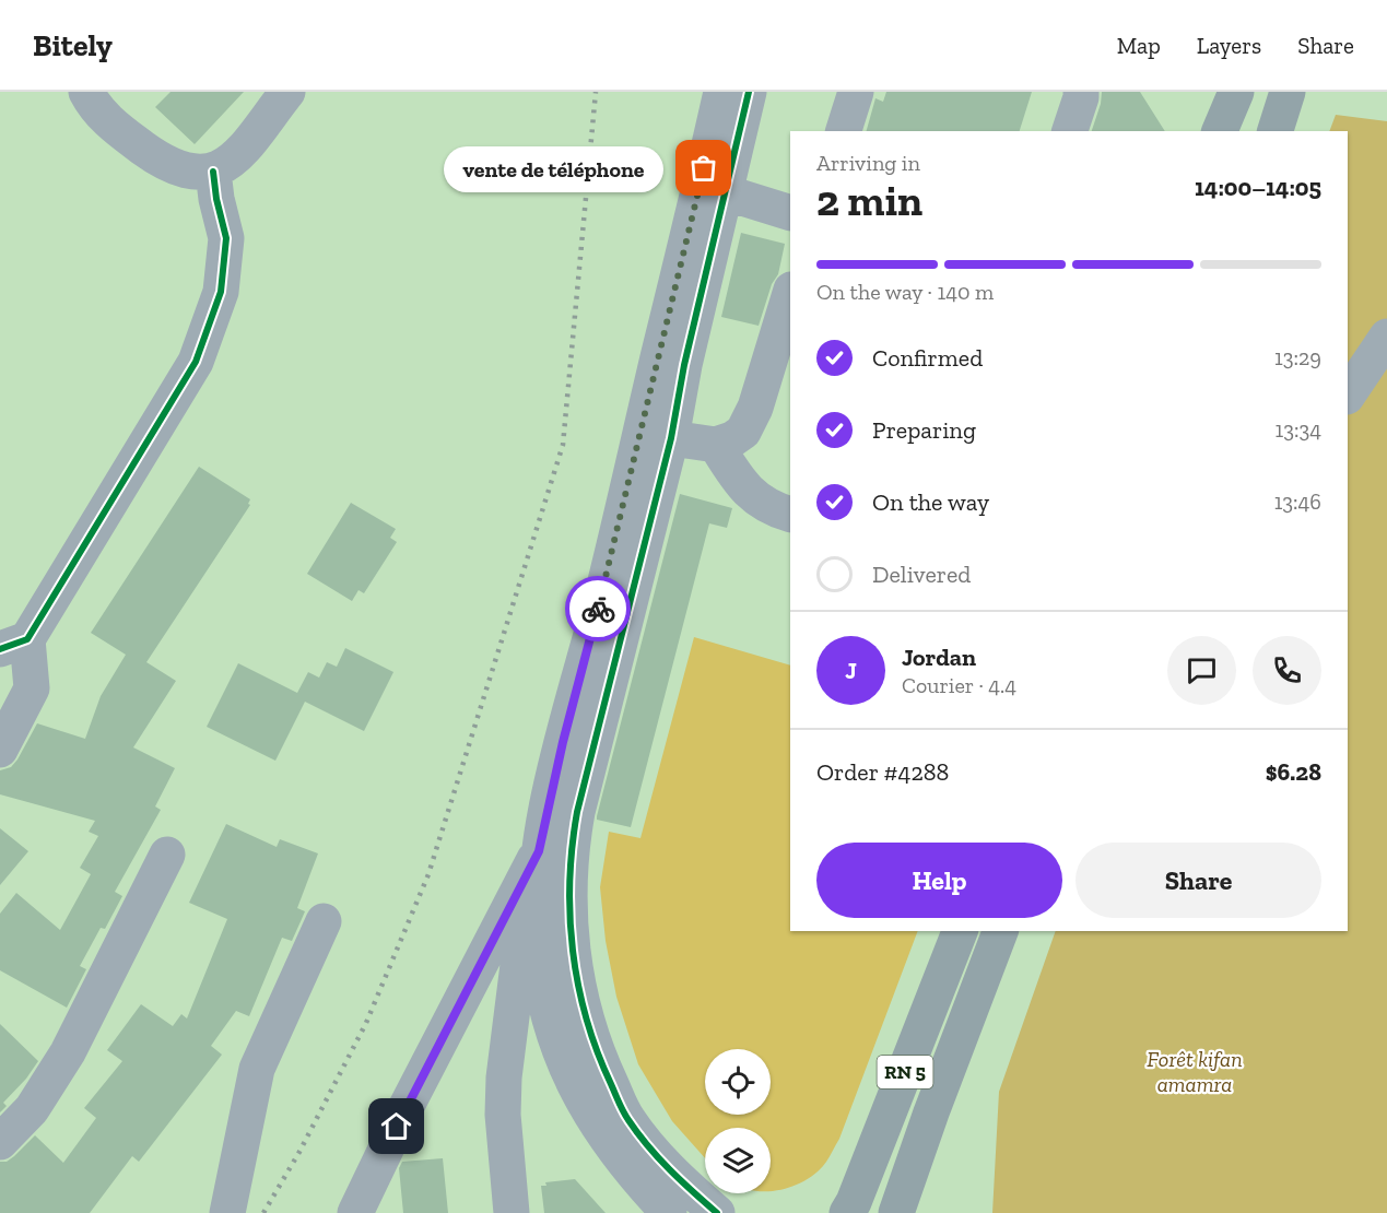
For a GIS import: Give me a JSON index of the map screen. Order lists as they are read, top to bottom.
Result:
{
  "streets": {
    "main road": ["RN 5"]
  },
  "parks": ["Forêt kifan amamra"],
  "places": ["vente de téléphone"],
  "page": {
    "header": "Bitely",
    "nav": ["Map", "Layers", "Share"],
    "heading": ["2 min", "Arriving in", "14:00–14:05"],
    "panel": [
      "Jordan",
      "Courier · 4.4",
      "Order #4288",
      "$6.28"
    ],
    "bubble": "vente de téléphone",
    "bar": "On the way · 140 m",
    "list": [
      ["Confirmed", "13:29"],
      ["Preparing", "13:34"],
      ["On the way", "13:46"],
      "Delivered"
    ],
    "round": "J",
    "buttons": ["Help", "Share"]
  }
}
